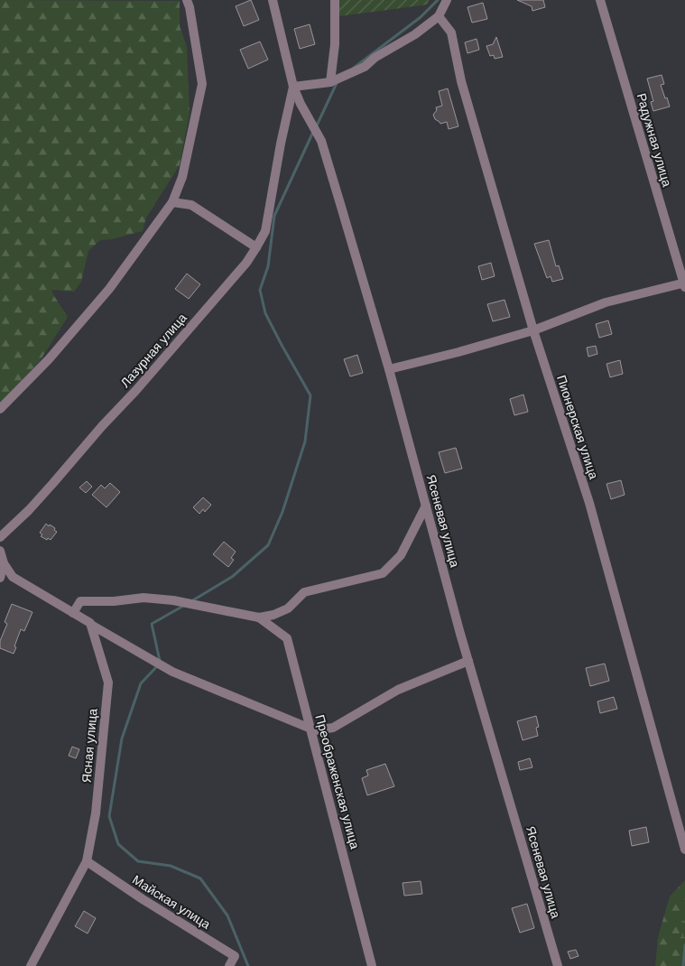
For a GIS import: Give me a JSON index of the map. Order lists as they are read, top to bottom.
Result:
{
  "streets": {
    "street": [
      "Радужная улица",
      "Лазурная улица",
      "Пионерская улица",
      "Ясеневая улица",
      "Ясная улица",
      "Преображенская улица",
      "Майская улица"
    ]
  },
  "crossings": [
    ["Лазурная улица", "Ясеневая улица"],
    ["Ясная улица", "Майская улица"]
  ]
}
